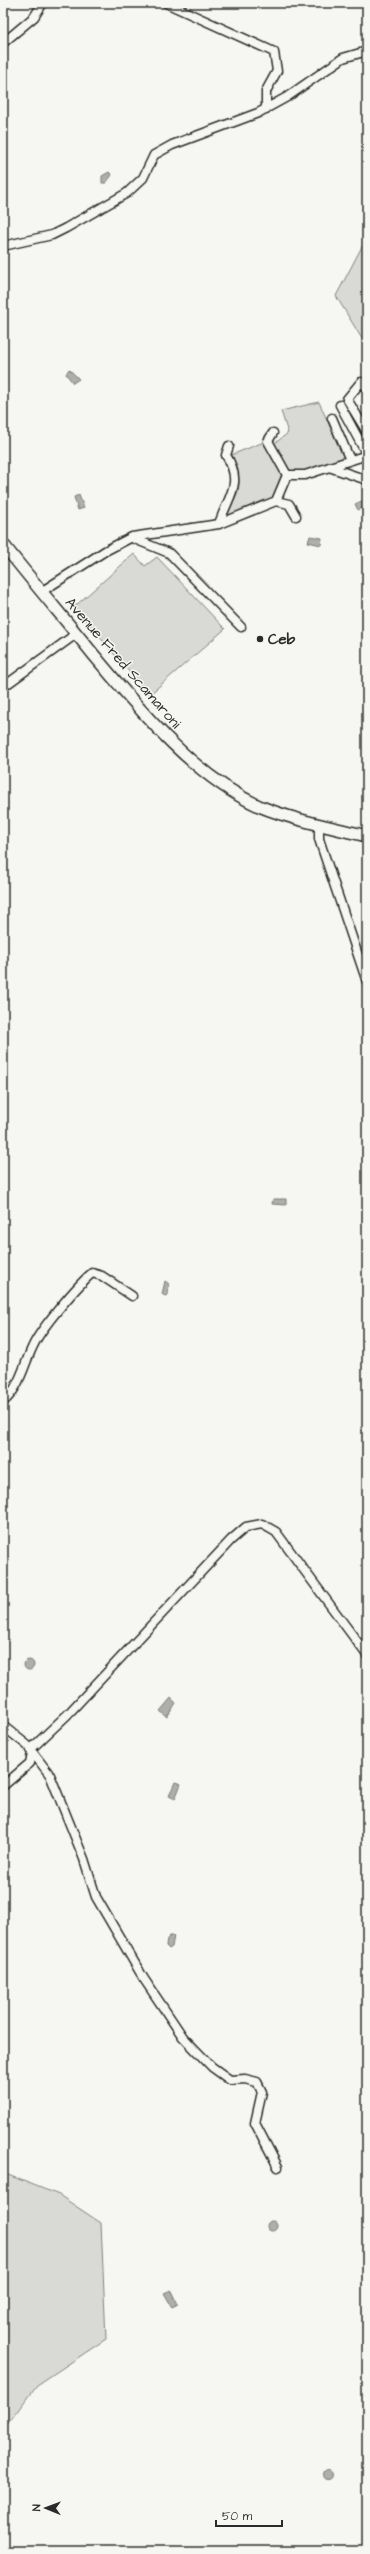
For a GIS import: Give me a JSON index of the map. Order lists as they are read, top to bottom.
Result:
{
  "streets": {
    "main road": ["Avenue Fred Scamaroni"]
  },
  "places": ["Ceb"],
  "scale_bar": "50 m",
  "north": "left"
}
